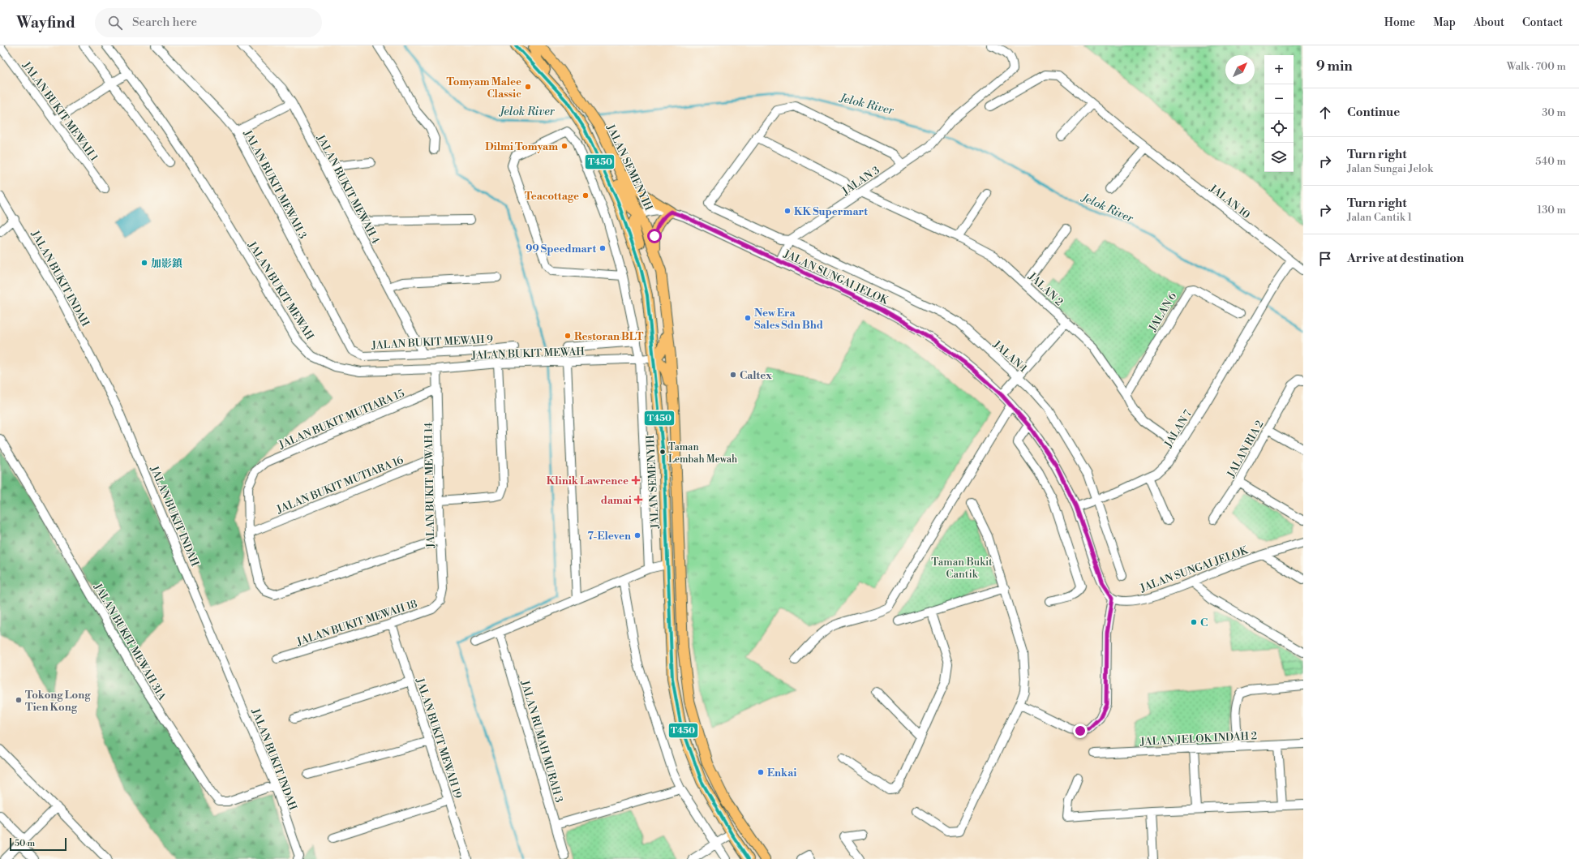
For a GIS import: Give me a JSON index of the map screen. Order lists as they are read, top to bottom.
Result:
{
  "streets": {
    "main road": ["JALAN SEMENYIH"],
    "street": [
      "JALAN BUKIT MEWAH 1",
      "JALAN 3",
      "JALAN BUKIT MEWAH 3",
      "JALAN BUKIT MEWAH 4",
      "JALAN 10",
      "JALAN SUNGAI JELOK",
      "JALAN BUKIT INDAH",
      "JALAN 2",
      "JALAN BUKIT MEWAH",
      "JALAN 6",
      "JALAN BUKIT MEWAH 9",
      "JALAN 1",
      "JALAN BUKIT MUTIARA 15",
      "JALAN 7",
      "JALAN RIA 2",
      "JALAN BUKIT MUTIARA 16",
      "JALAN BUKIT MEWAH 14",
      "JALAN BUKIT MEWAH 18",
      "JALAN BUKIT MEWAH 31A",
      "JALAN BUKIT MEWAH 19",
      "JALAN JELOK INDAH 2",
      "JALAN RUMAH MURAH 3"
    ]
  },
  "crossings": [
    ["JALAN SEMENYIH", "JALAN SUNGAI JELOK"],
    ["JALAN SEMENYIH", "JALAN BUKIT MEWAH"],
    ["JALAN 3", "JALAN 2"],
    ["JALAN 3", "JALAN 1"],
    ["JALAN BUKIT MEWAH 3", "JALAN BUKIT MEWAH 9"],
    ["JALAN BUKIT MEWAH 4", "JALAN BUKIT MEWAH 9"],
    ["JALAN 10", "JALAN 7"],
    ["JALAN SUNGAI JELOK", "JALAN 7"],
    ["JALAN BUKIT INDAH", "JALAN BUKIT MEWAH 31A"],
    ["JALAN 2", "JALAN 6"],
    ["JALAN 2", "JALAN 7"],
    ["JALAN BUKIT MEWAH", "JALAN BUKIT MEWAH 14"],
    ["JALAN 1", "JALAN 7"],
    ["JALAN BUKIT MUTIARA 15", "JALAN BUKIT MUTIARA 16"],
    ["JALAN BUKIT MUTIARA 15", "JALAN BUKIT MEWAH 14"],
    ["JALAN BUKIT MUTIARA 16", "JALAN BUKIT MEWAH 14"],
    ["JALAN BUKIT MEWAH 14", "JALAN BUKIT MEWAH 18"],
    ["JALAN BUKIT MEWAH 18", "JALAN BUKIT MEWAH 19"]
  ],
  "water": ["Jelok River"],
  "parks": ["Taman Bukit Cantik"],
  "places": {
    "other": [
      "Tomyam Malee Classic",
      "Dilmi Tomyam",
      "Teacottage",
      "KK Supermart",
      "99 Speedmart",
      "加影鎮",
      "New Era Sales Sdn Bhd",
      "Restoran BLT",
      "Caltex",
      "Taman Lembah Mewah",
      "7-Eleven",
      "C",
      "Tokong Long Tien Kong",
      "Enkai"
    ],
    "health": ["Klinik Lawrence", "damai"]
  },
  "lines": ["transit line T450"],
  "scale_bar": "50 m",
  "north": "top right",
  "page": {
    "header": "Wayfind",
    "search": "Search here",
    "nav": [
      "Home",
      "Map",
      "About",
      "Contact"
    ],
    "heading": ["9 min", "Walk · 700 m"],
    "map_buttons": ["+", "−"],
    "list": [
      ["Continue", "30 m"],
      ["Turn right", "Jalan Sungai Jelok", "540 m"],
      ["Turn right", "Jalan Cantik 1", "130 m"],
      "Arrive at destination"
    ],
    "scale": "50 m"
  }
}
